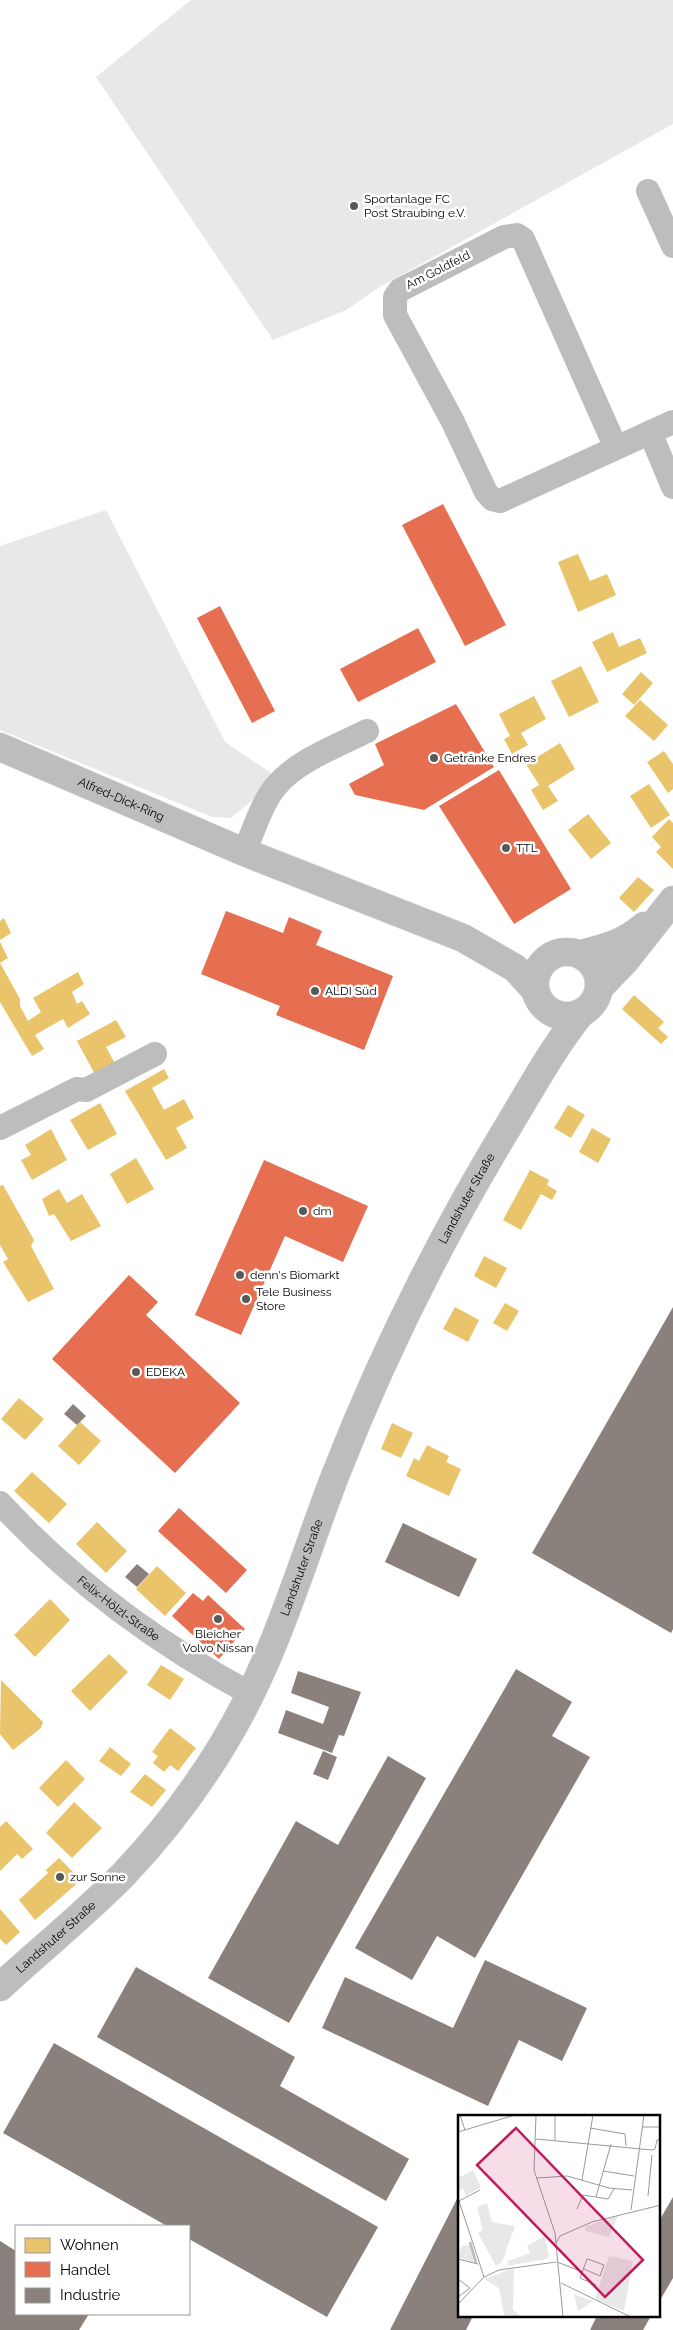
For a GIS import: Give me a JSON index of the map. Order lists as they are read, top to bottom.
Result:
{
  "streets": {
    "main road": ["Alfred-Dick-Ring", "Landshuter Straße"],
    "street": ["Am Goldfeld", "Felix-Hölzl-Straße"]
  },
  "crossings": [
    ["Alfred-Dick-Ring", "Landshuter Straße"],
    ["Landshuter Straße", "Felix-Hölzl-Straße"]
  ],
  "places": [
    "Sportanlage FC Post Straubing e.V.",
    "Getränke Endres",
    "TTL",
    "ALDI Süd",
    "dm",
    "denn's Biomarkt",
    "Tele Business Store",
    "EDEKA",
    "Bleicher Volvo Nissan",
    "zur Sonne"
  ],
  "legend": ["Wohnen", "Handel", "Industrie"]
}
